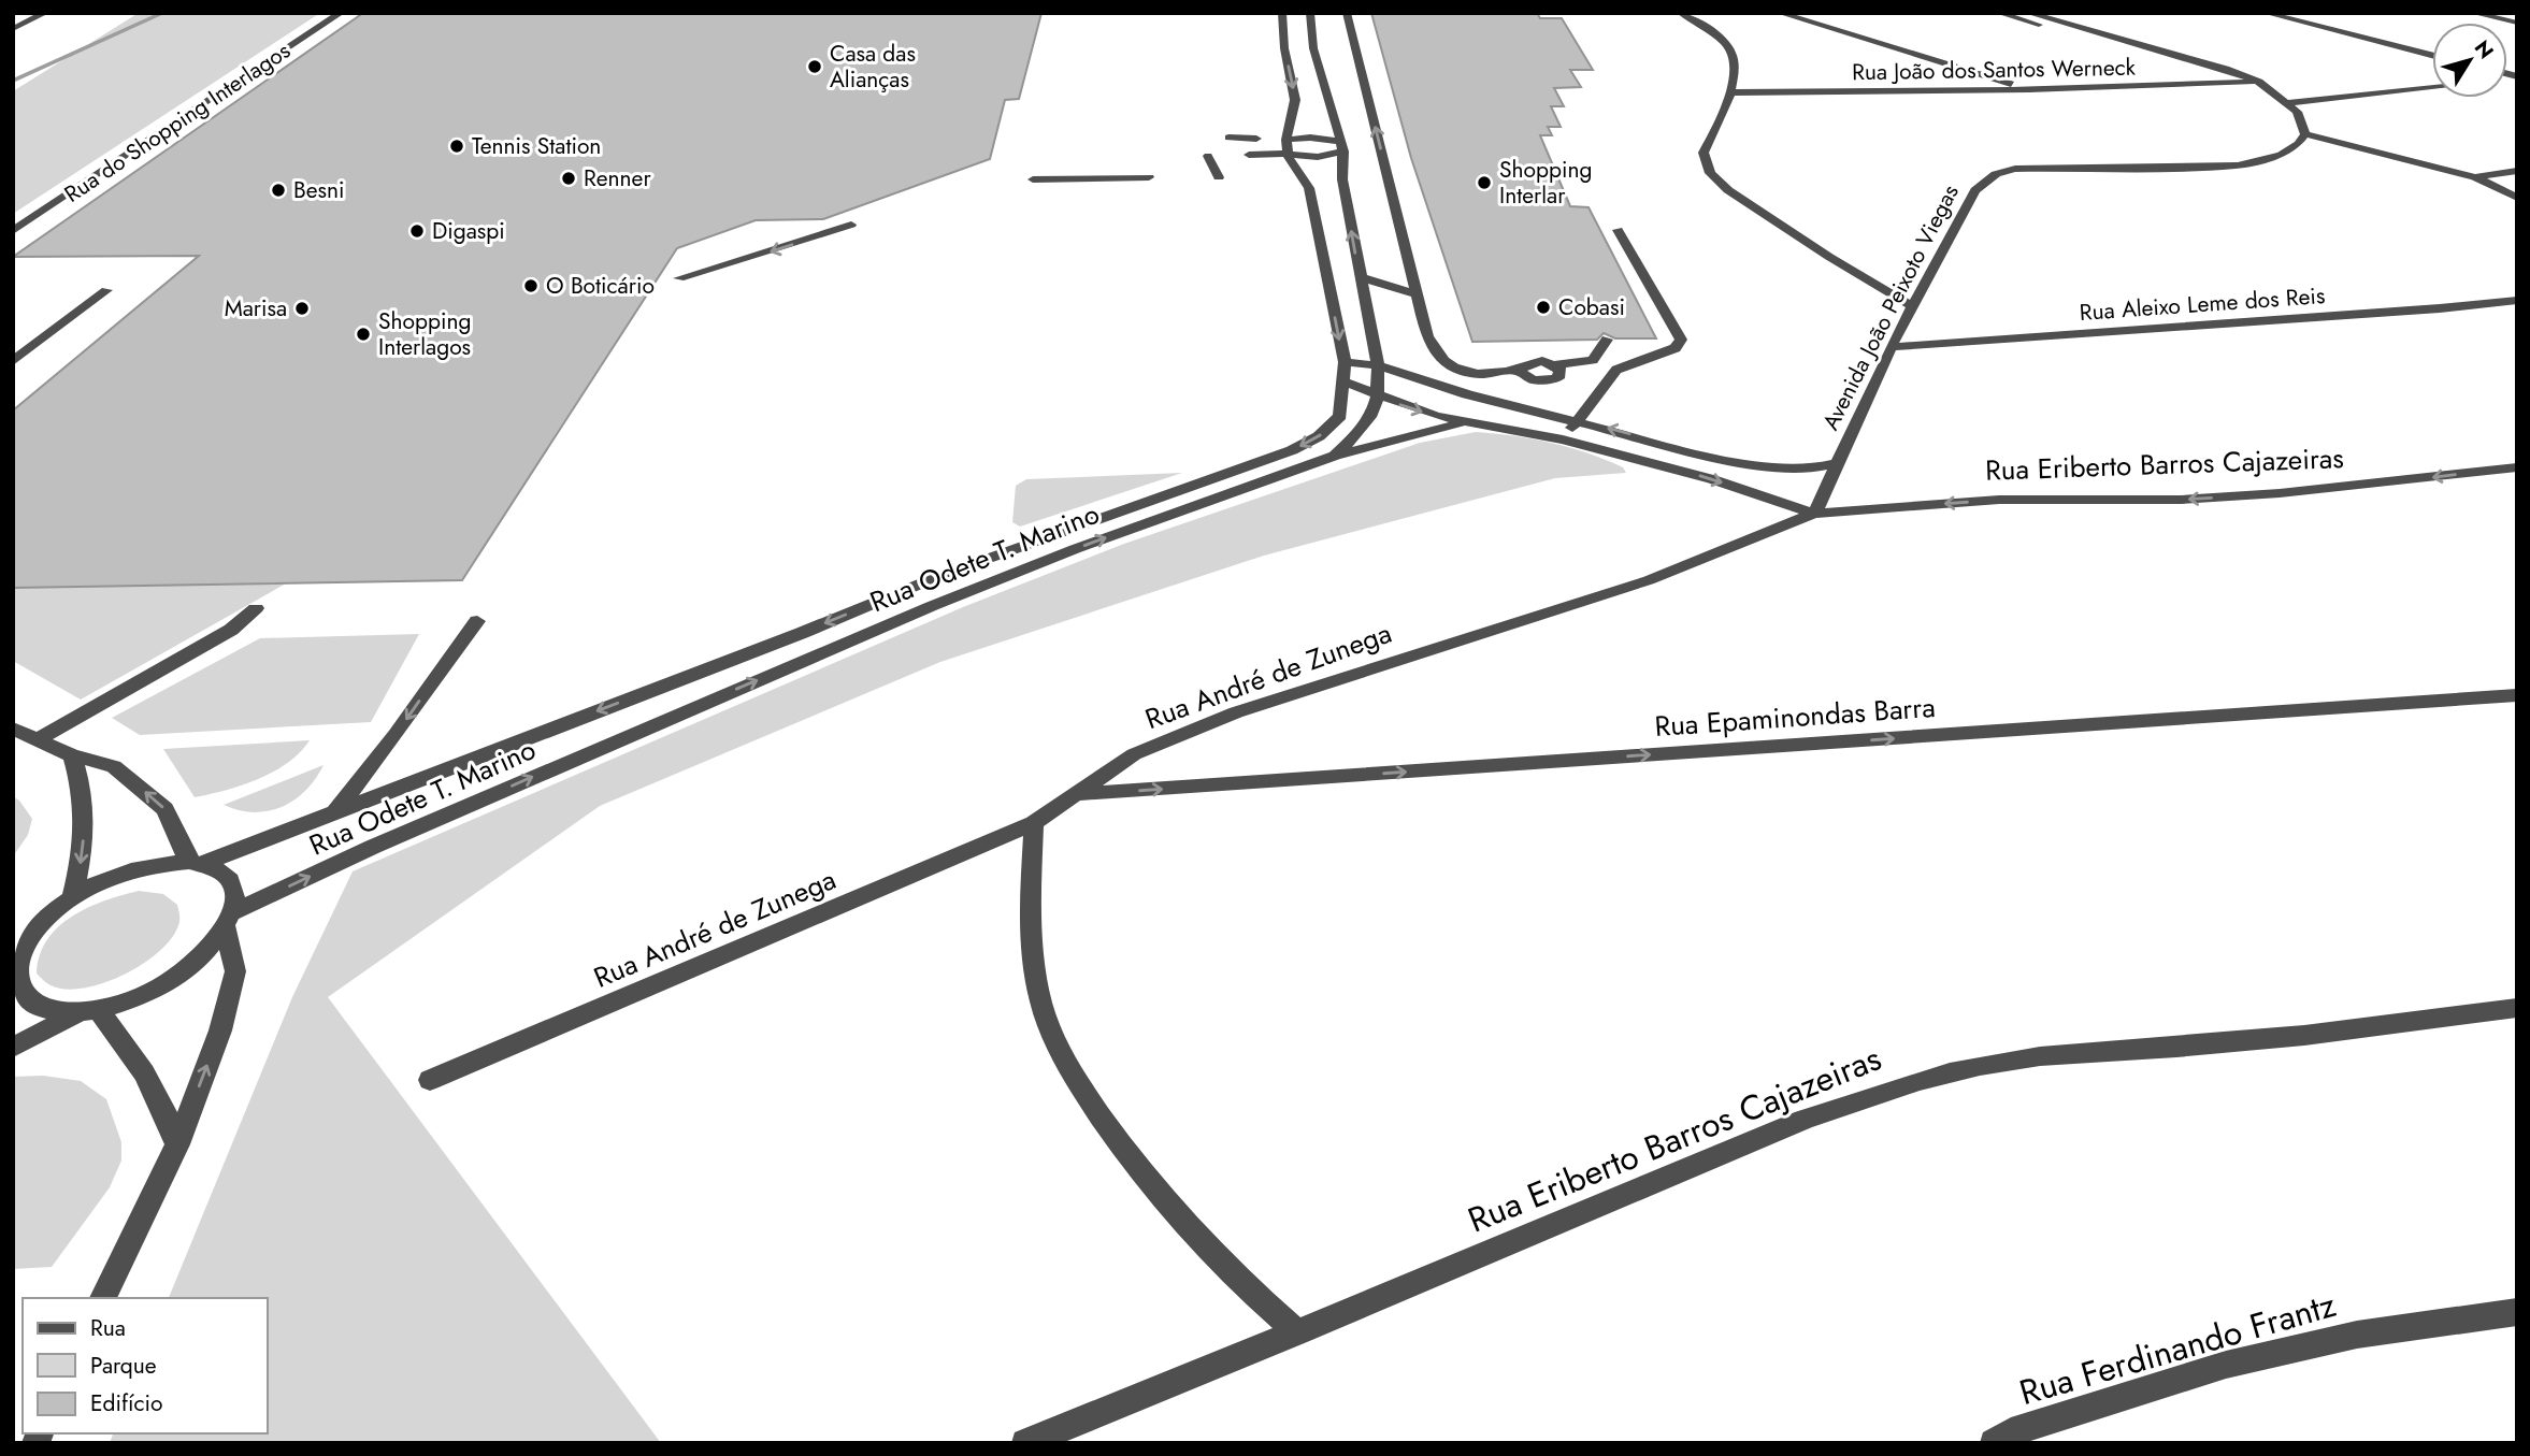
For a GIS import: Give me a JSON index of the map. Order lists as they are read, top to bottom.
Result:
{
  "streets": {
    "street": [
      "Rua João dos Santos Werneck",
      "Rua do Shopping Interlagos",
      "Rua Aleixo Leme dos Reis",
      "Avenida João Peixoto Viegas",
      "Rua Eriberto Barros Cajazeiras",
      "Rua Odete T. Marino",
      "Rua André de Zunega",
      "Rua Epaminondas Barra",
      "Rua Ferdinando Frantz"
    ]
  },
  "crossings": [
    ["Rua Aleixo Leme dos Reis", "Avenida João Peixoto Viegas"],
    ["Avenida João Peixoto Viegas", "Rua Eriberto Barros Cajazeiras"],
    ["Avenida João Peixoto Viegas", "Rua André de Zunega"],
    ["Rua Eriberto Barros Cajazeiras", "Rua André de Zunega"],
    ["Rua André de Zunega", "Rua Epaminondas Barra"]
  ],
  "one_way": ["Rua Epaminondas Barra"],
  "places": [
    "Casa das Alianças",
    "Tennis Station",
    "Renner",
    "Shopping Interlar",
    "Besni",
    "Digaspi",
    "O Boticário",
    "Cobasi",
    "Marisa",
    "Shopping Interlagos"
  ],
  "legend": ["Rua", "Parque", "Edifício"],
  "north": "top right"
}
